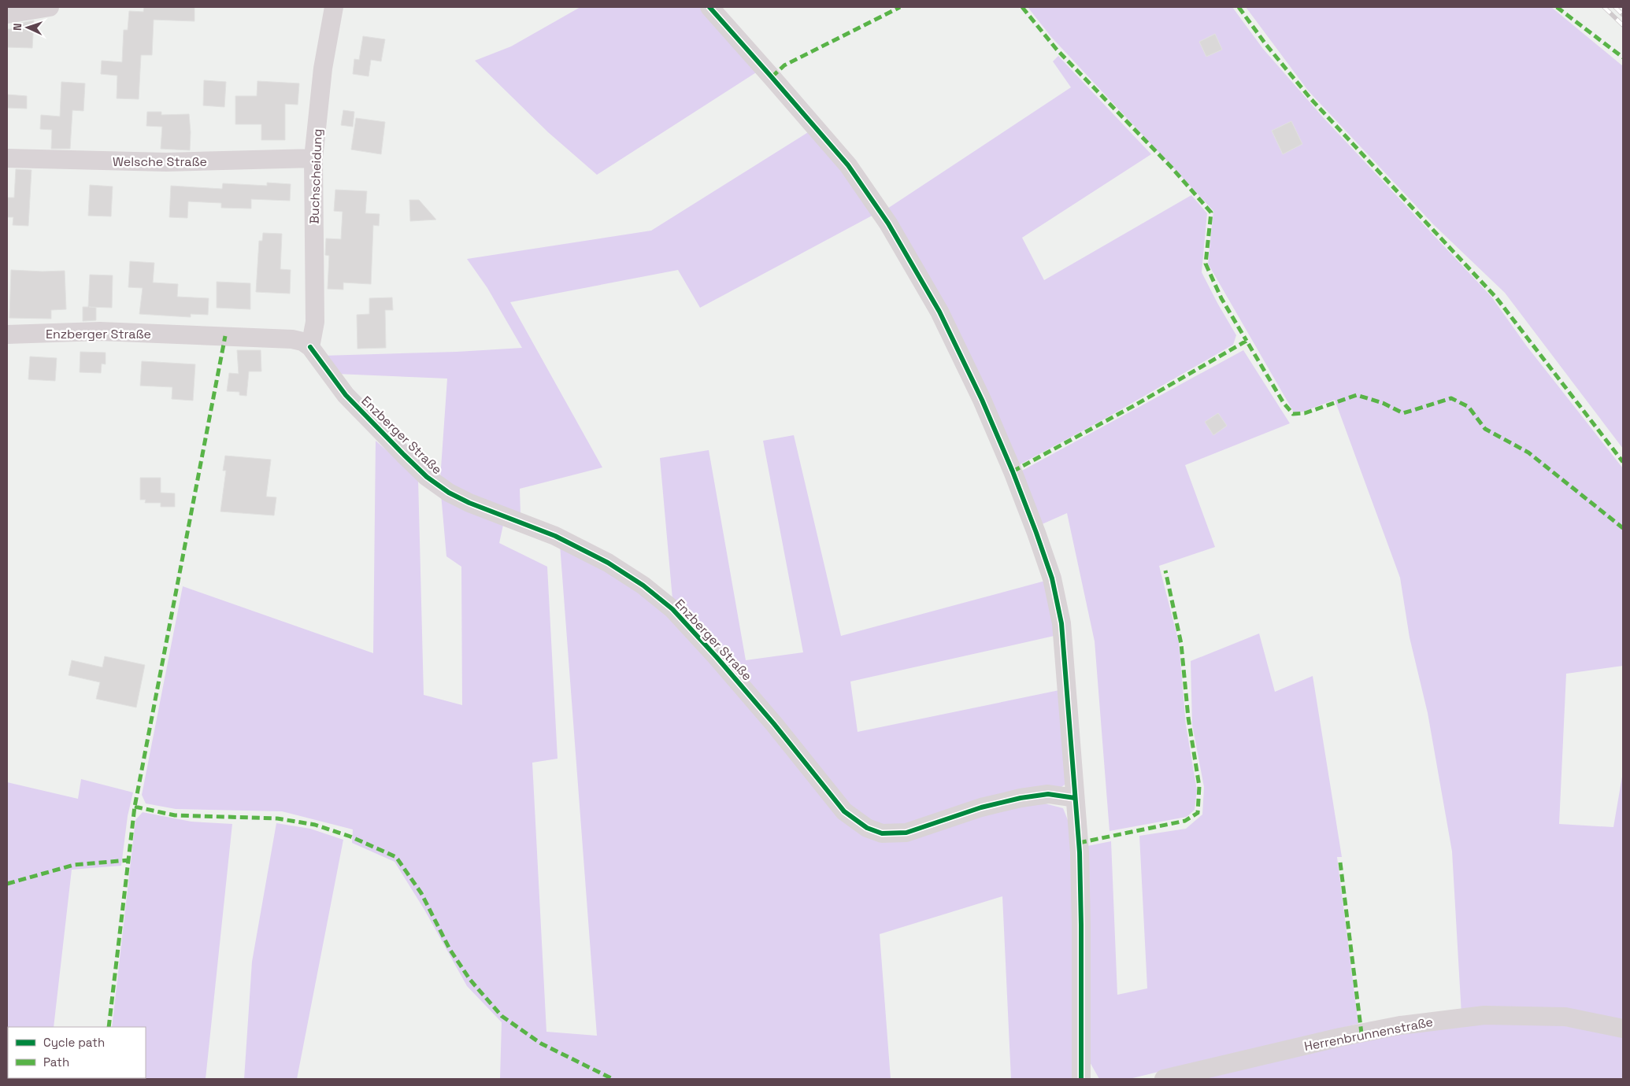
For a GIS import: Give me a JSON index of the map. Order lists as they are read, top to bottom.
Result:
{
  "streets": {
    "street": [
      "Welsche Straße",
      "Buchscheidung",
      "Enzberger Straße",
      "Herrenbrunnenstraße"
    ]
  },
  "crossings": [
    ["Welsche Straße", "Buchscheidung"],
    ["Buchscheidung", "Enzberger Straße"]
  ],
  "legend": ["Cycle path", "Path"],
  "north": "left"
}
